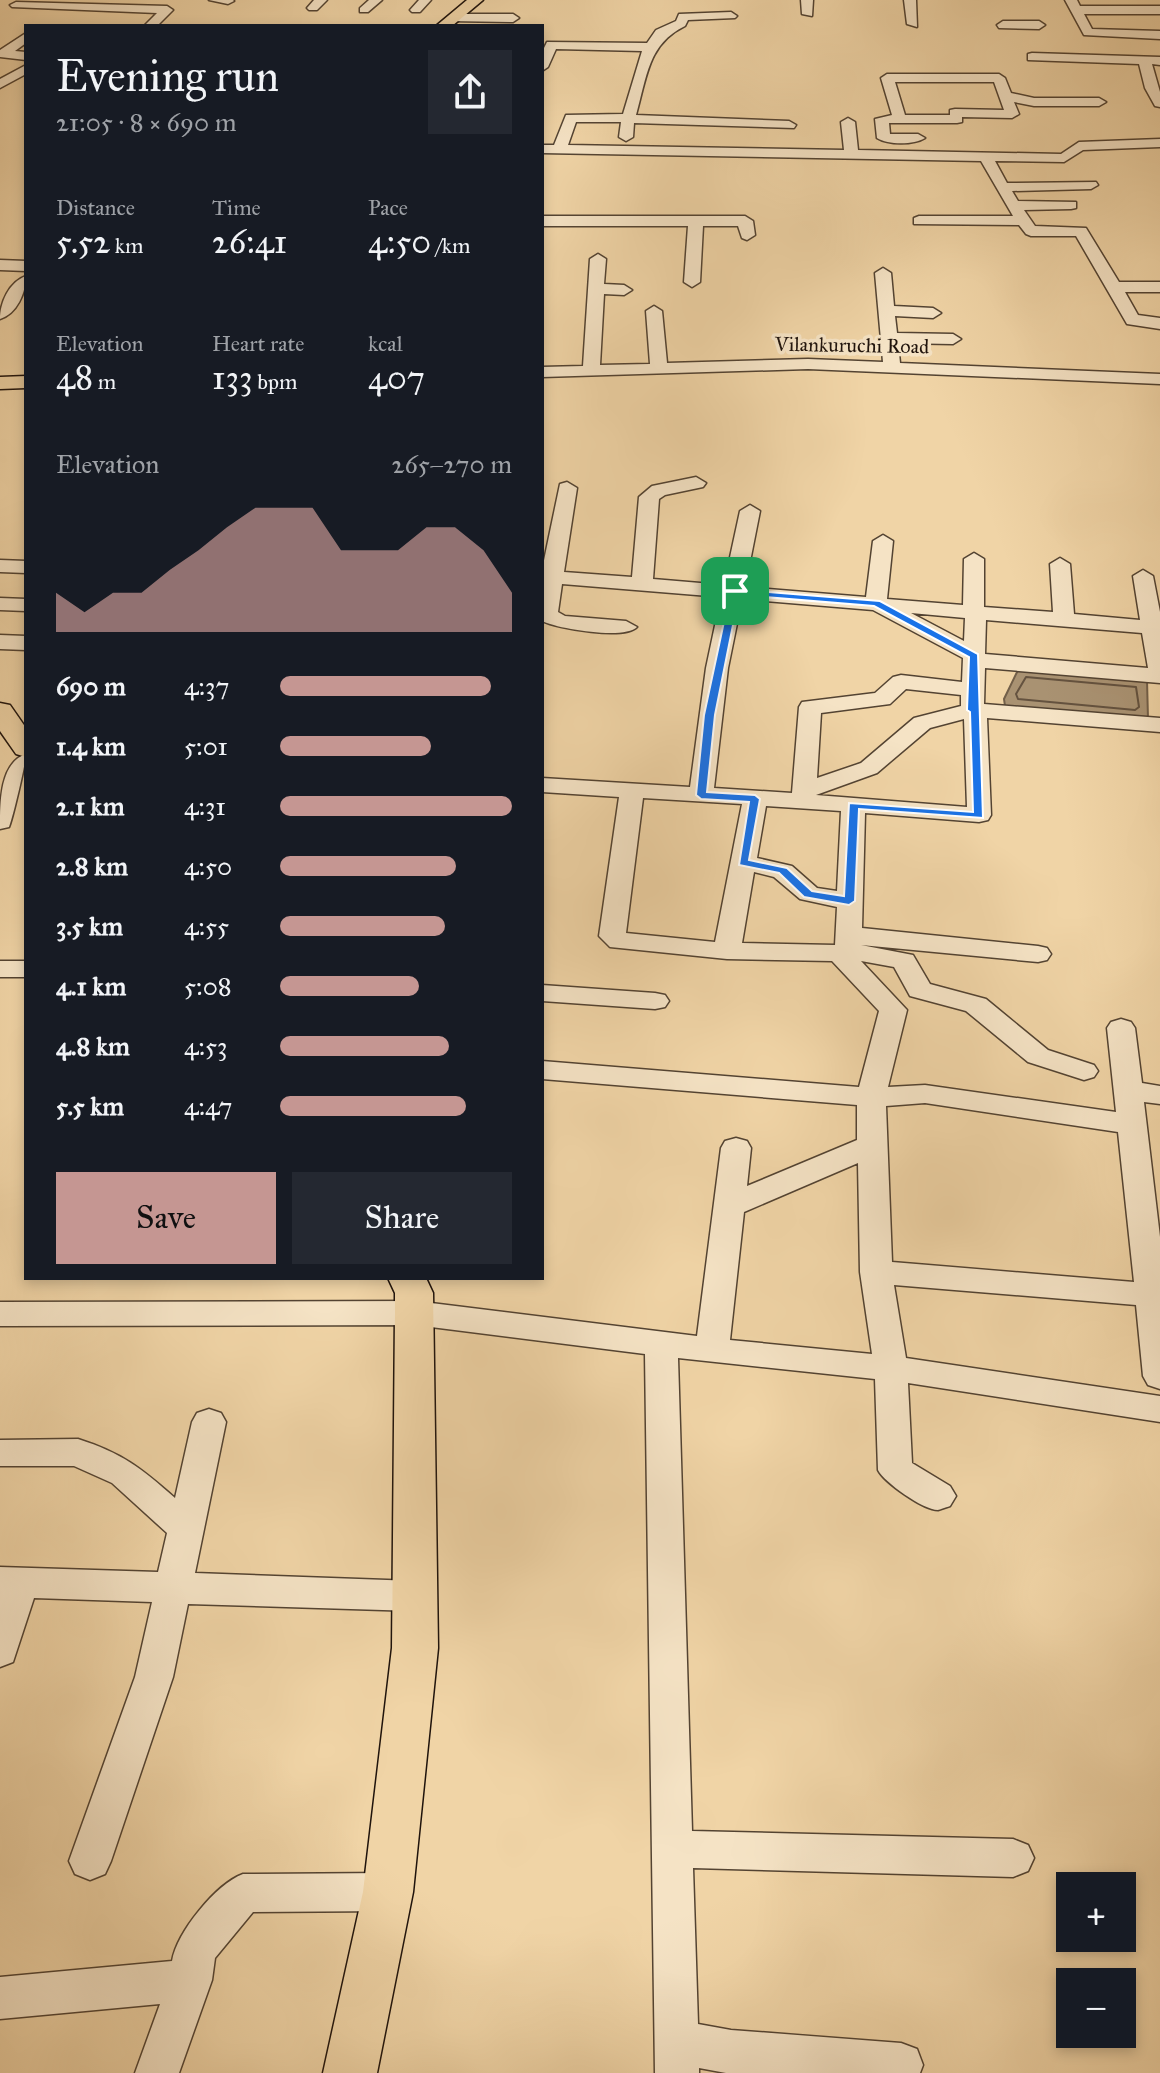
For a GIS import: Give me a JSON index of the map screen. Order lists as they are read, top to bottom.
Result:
{
  "streets": {
    "street": ["Vilankuruchi Road"]
  },
  "page": {
    "heading": ["Evening run", "21:05 · 8 × 690 m"],
    "stats": [
      ["Distance", "5.52 km"],
      ["Time", "26:41"],
      ["Pace", "4:50 /km"],
      ["Elevation", "48 m"],
      ["Heart rate", "133 bpm"],
      ["kcal", "407"]
    ],
    "chart": ["Elevation", "265–270 m"],
    "list": [
      {
        "name": "690 m",
        "note": "4:37"
      },
      {
        "name": "1.4 km",
        "note": "5:01"
      },
      {
        "name": "2.1 km",
        "note": "4:31"
      },
      {
        "name": "2.8 km",
        "note": "4:50"
      },
      {
        "name": "3.5 km",
        "note": "4:55"
      },
      {
        "name": "4.1 km",
        "note": "5:08"
      },
      {
        "name": "4.8 km",
        "note": "4:53"
      },
      {
        "name": "5.5 km",
        "note": "4:47"
      }
    ],
    "buttons": ["Save", "Share"],
    "map_buttons": ["+", "−"]
  }
}
